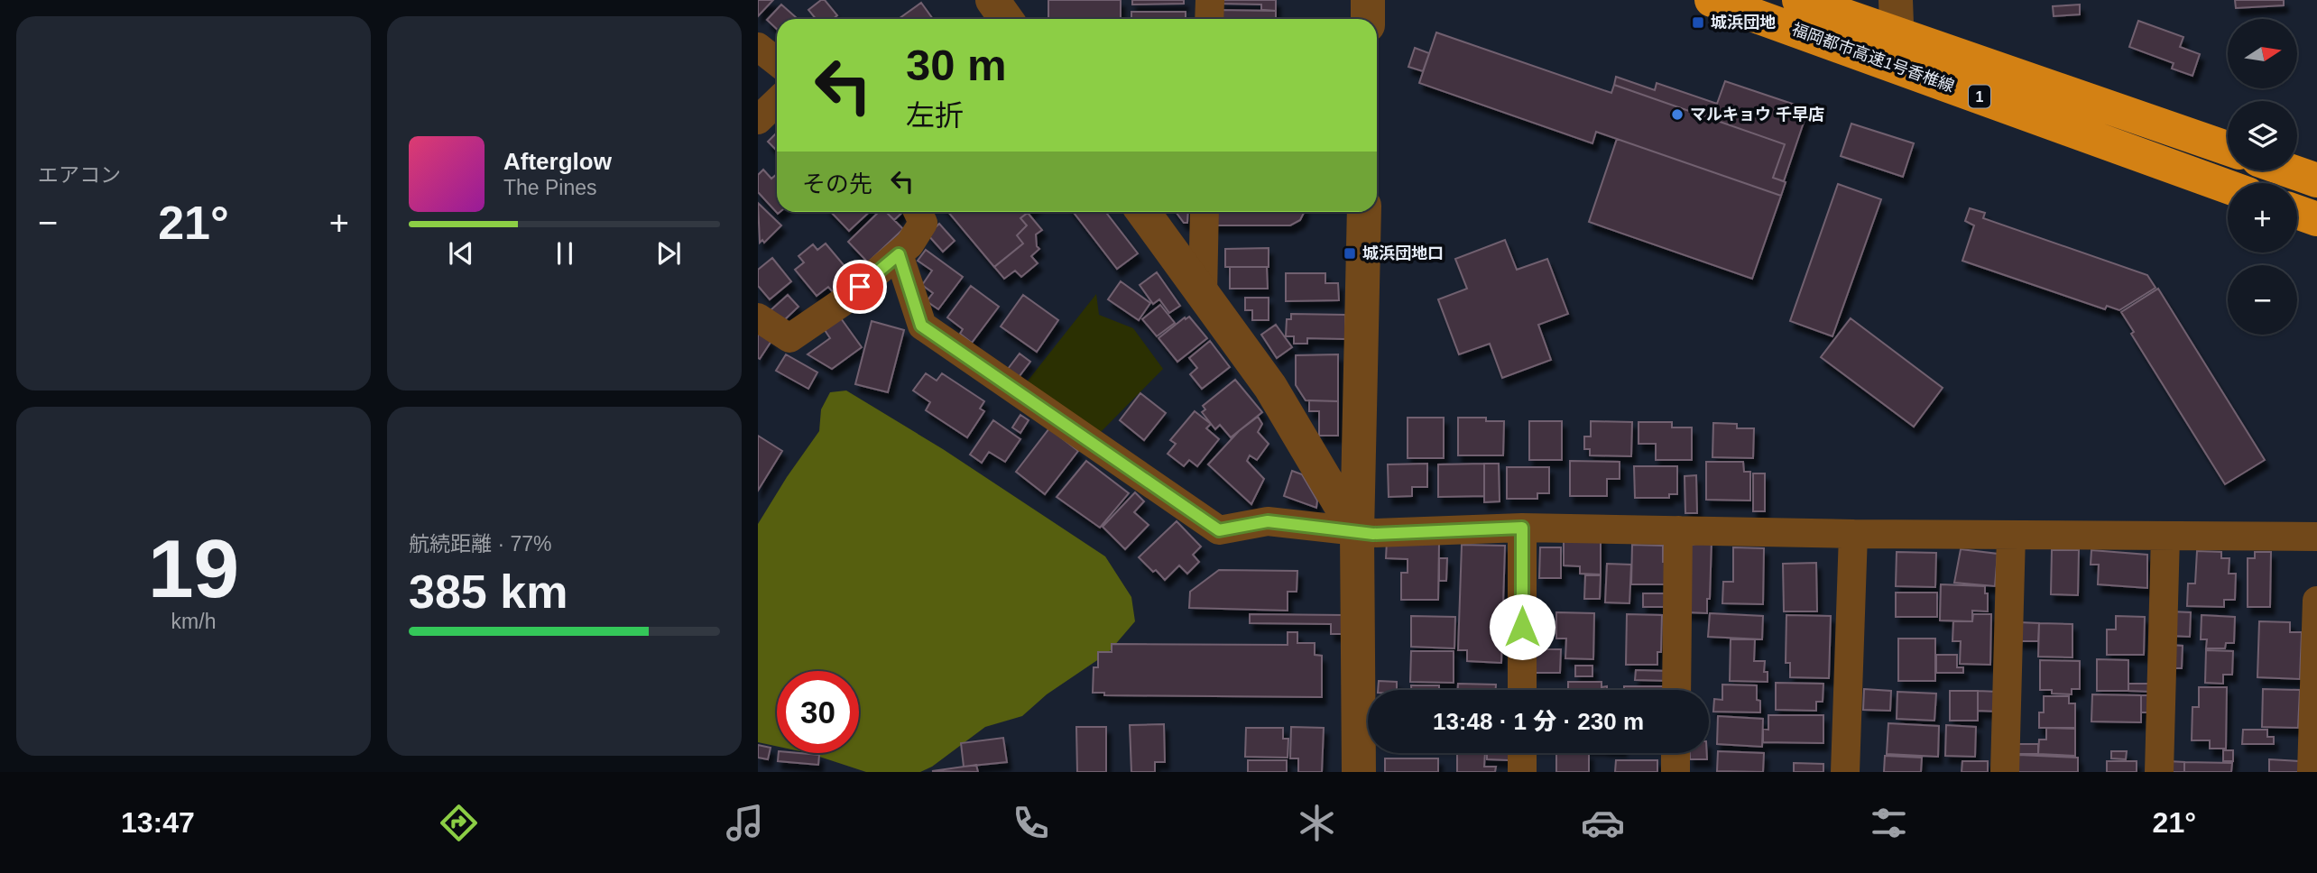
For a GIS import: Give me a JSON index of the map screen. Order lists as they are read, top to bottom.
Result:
{
  "streets": {
    "highway": ["福岡都市高速1号香椎線", "1"]
  },
  "places": {
    "transit": ["城浜団地", "城浜団地口"],
    "other": ["マルキョウ 千早店"]
  },
  "north": "right",
  "page": {
    "tile": [
      "エアコン",
      ["19", "km/h"],
      ["航続距離 · 77%", "385 km"]
    ],
    "map_buttons": ["+", "−"],
    "turn": ["30 m", "左折"],
    "song": ["Afterglow", "The Pines"],
    "then": "その先",
    "heat": ["−", "21°", "+"],
    "limit": "30",
    "trip": "13:48 · 1 分 · 230 m",
    "tabs": ["13:47", "21°"]
  }
}
